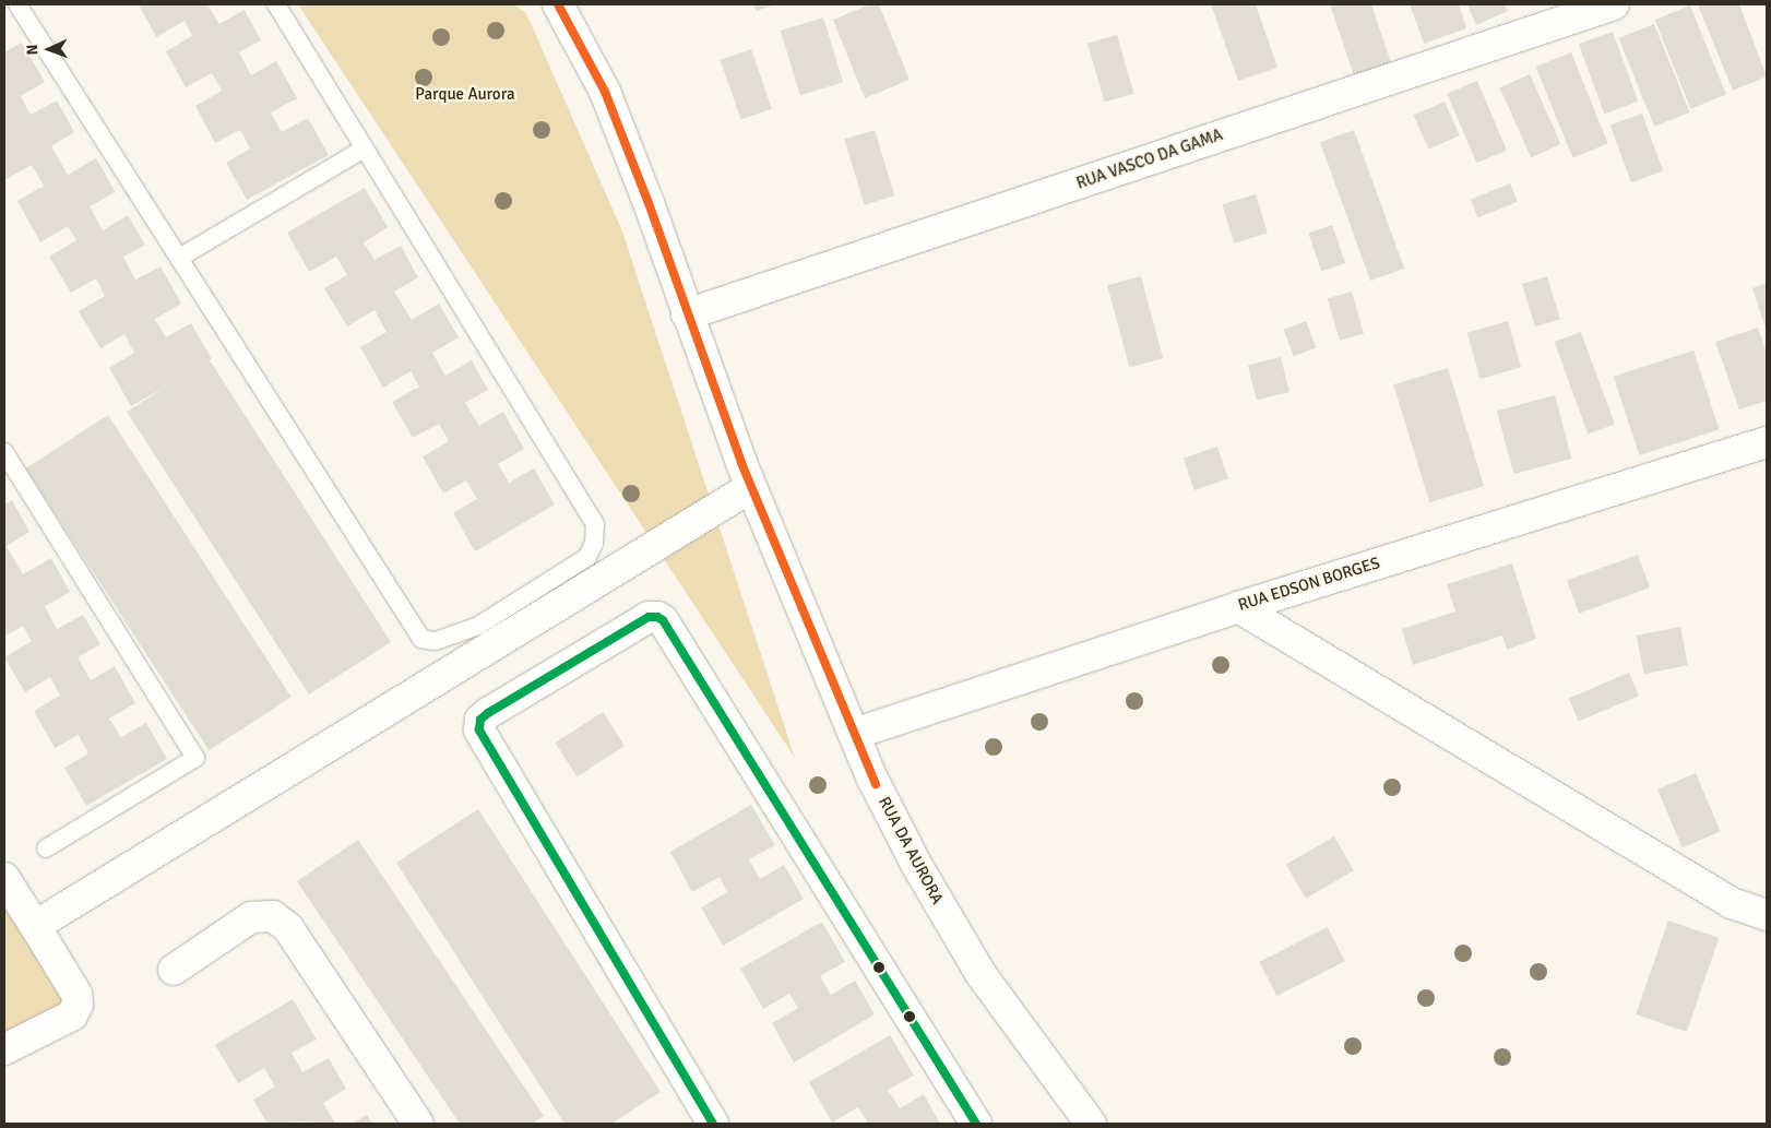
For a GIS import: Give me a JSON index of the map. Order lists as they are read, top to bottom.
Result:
{
  "streets": {
    "street": ["RUA VASCO DA GAMA", "RUA EDSON BORGES", "RUA DA AURORA"]
  },
  "crossings": [
    ["RUA VASCO DA GAMA", "RUA DA AURORA"],
    ["RUA EDSON BORGES", "RUA DA AURORA"]
  ],
  "parks": ["Parque Aurora"],
  "north": "left"
}
